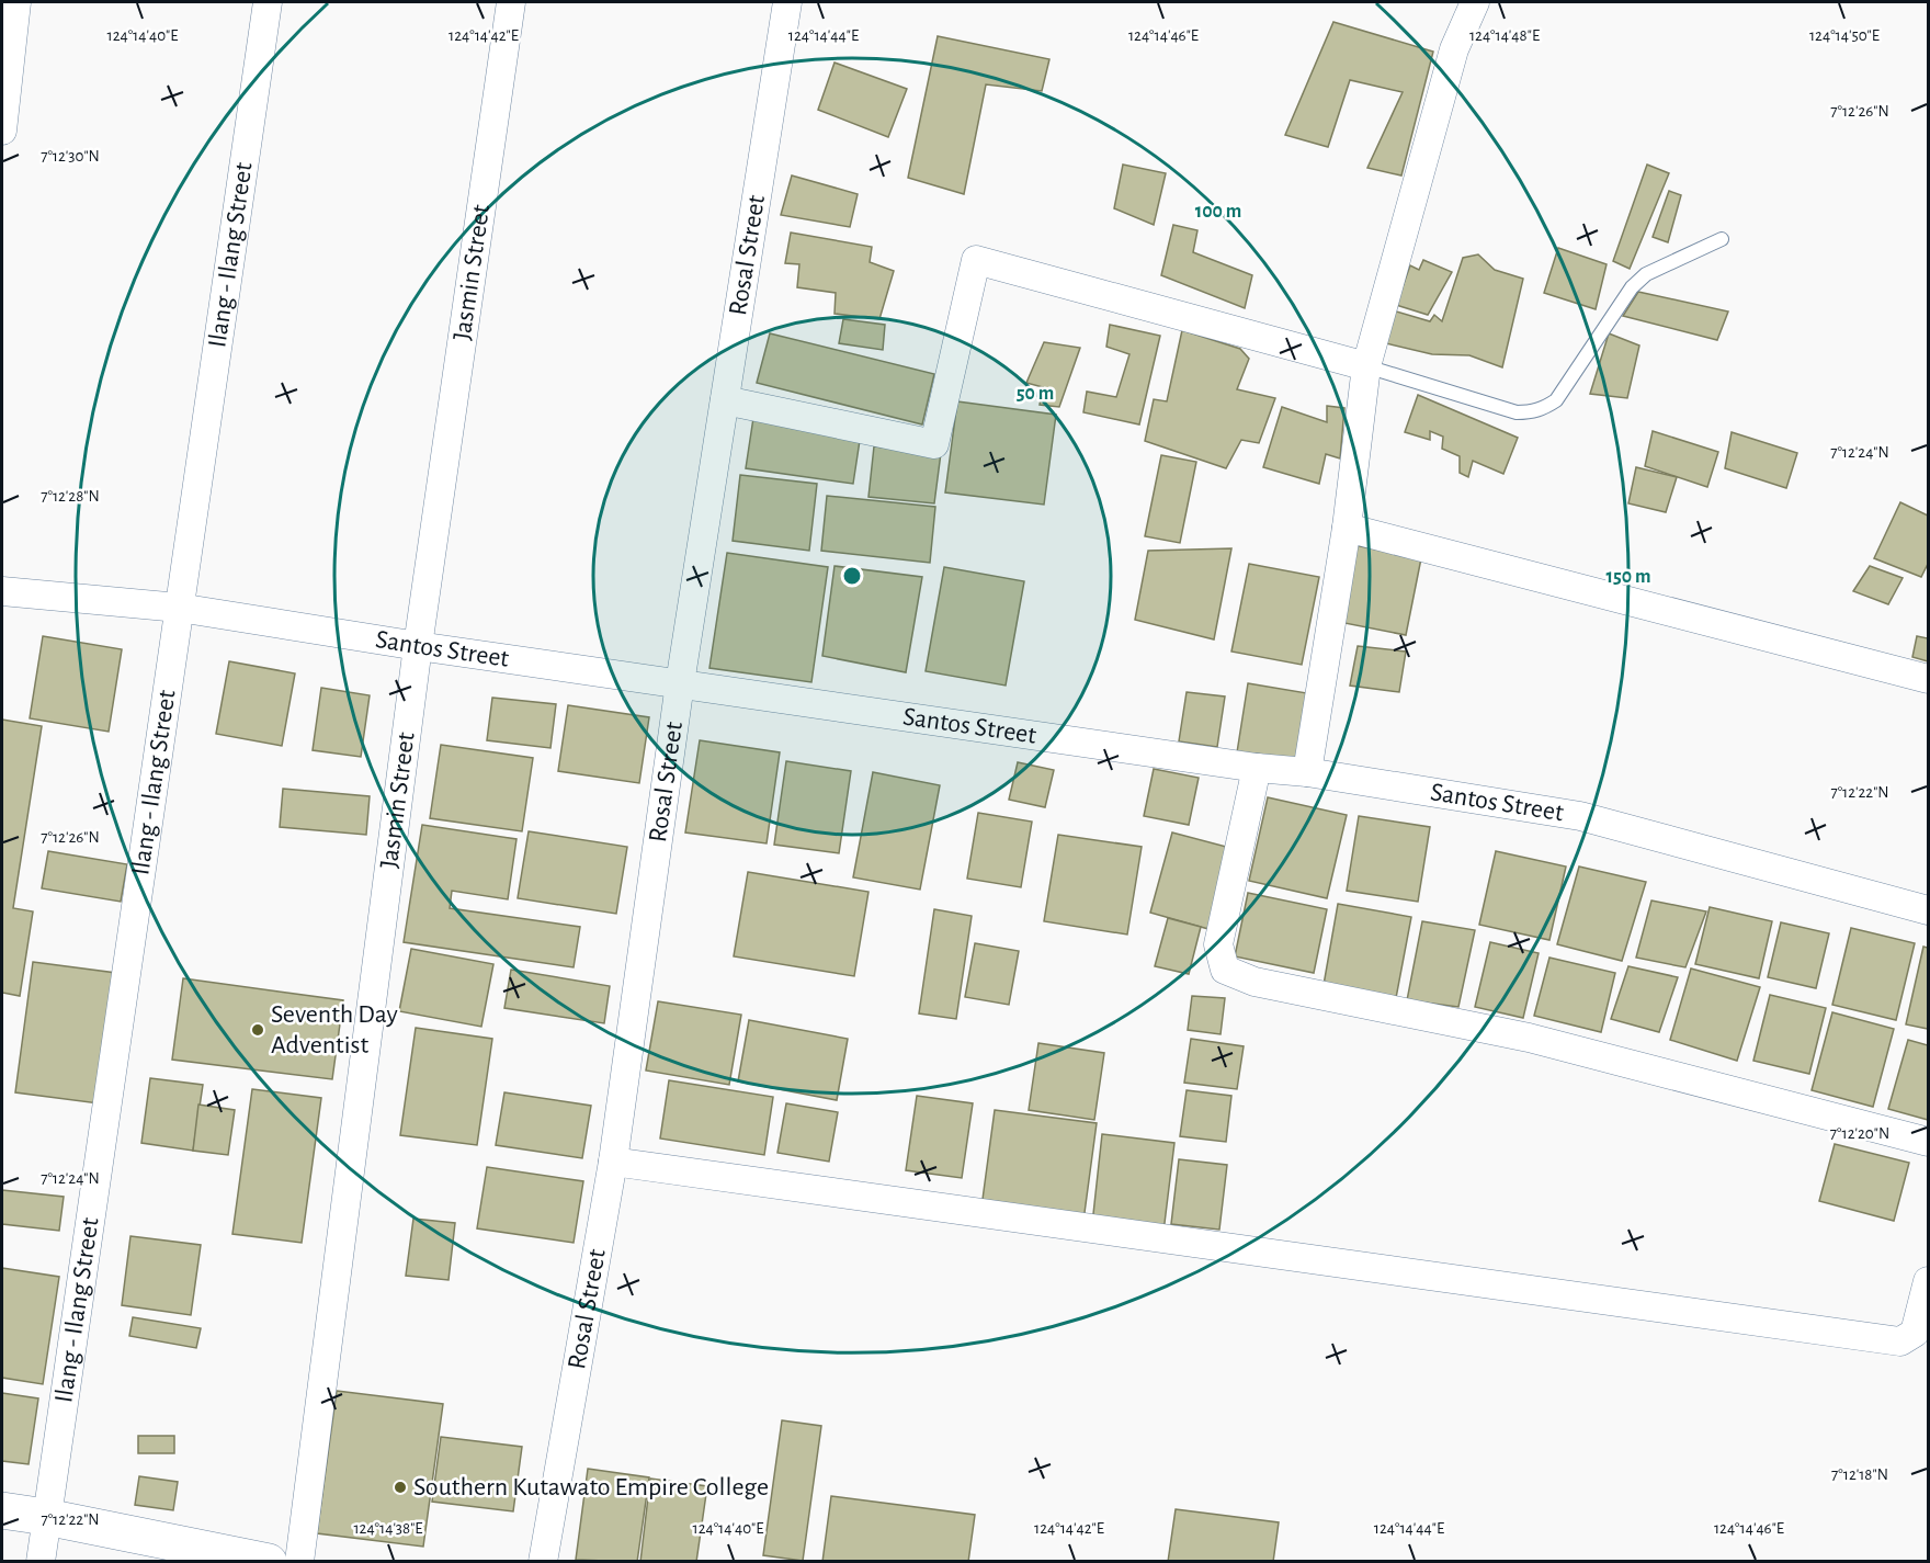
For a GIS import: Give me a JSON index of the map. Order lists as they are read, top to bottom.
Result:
{
  "streets": {
    "street": [
      "Ilang - Ilang Street",
      "Rosal Street",
      "Jasmin Street",
      "Santos Street"
    ]
  },
  "crossings": [
    ["Ilang - Ilang Street", "Santos Street"],
    ["Rosal Street", "Santos Street"],
    ["Jasmin Street", "Santos Street"]
  ],
  "places": ["Seventh Day Adventist", "Southern Kutawato Empire College"],
  "coordinates": [
    "124°14'40\"E",
    "124°14'42\"E",
    "124°14'44\"E",
    "124°14'46\"E",
    "124°14'48\"E",
    "124°14'50\"E",
    "7°12'26\"N",
    "7°12'30\"N",
    "7°12'24\"N",
    "7°12'28\"N",
    "7°12'22\"N",
    "7°12'20\"N",
    "7°12'18\"N",
    "124°14'38\"E"
  ],
  "rings": ["100 m", "50 m", "150 m"]
}
